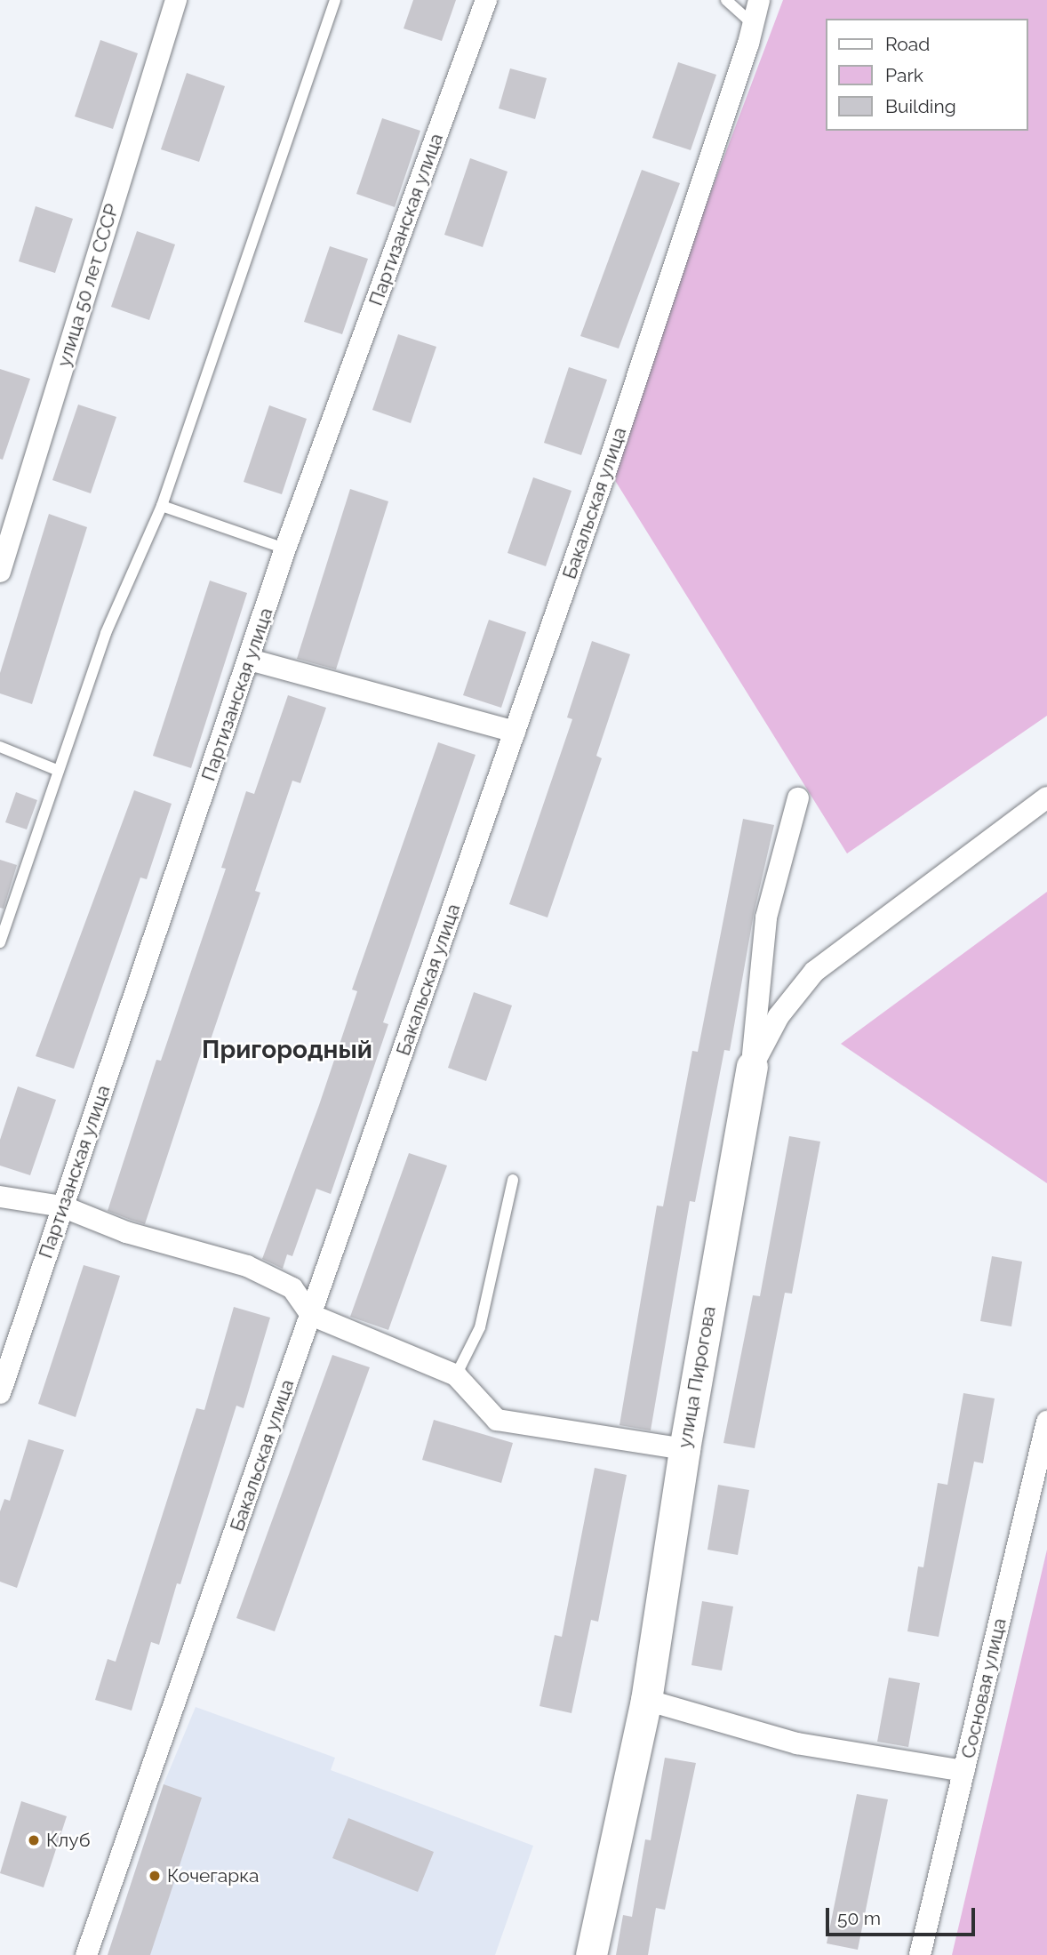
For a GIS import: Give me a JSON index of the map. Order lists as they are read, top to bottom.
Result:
{
  "streets": {
    "street": [
      "Партизанская улица",
      "улица 50 лет СССР",
      "Бакальская улица",
      "улица Пирогова",
      "Сосновая улица"
    ]
  },
  "districts": ["Пригородный"],
  "places": ["Клуб", "Кочегарка"],
  "legend": ["Road", "Park", "Building"],
  "scale_bar": "50 m"
}
